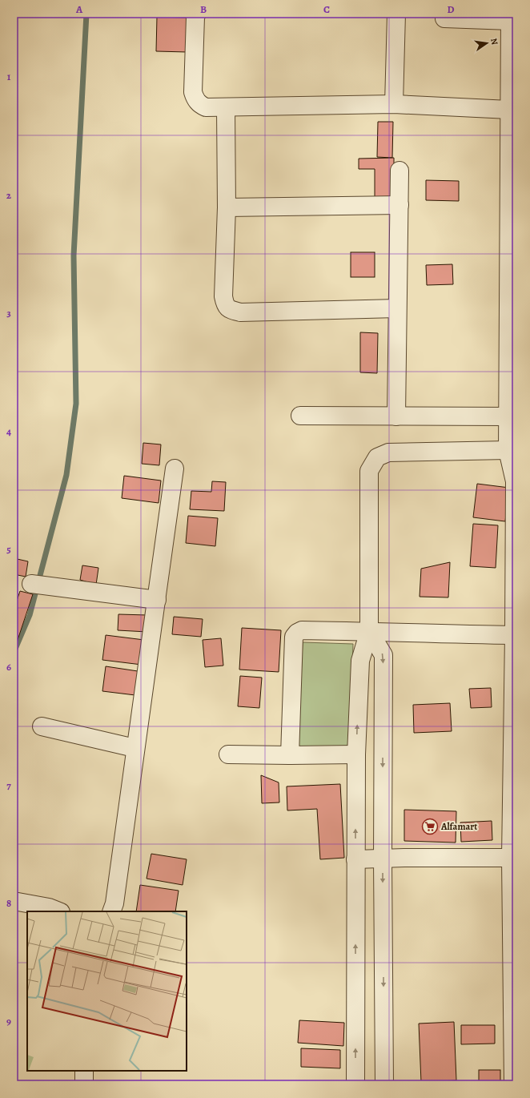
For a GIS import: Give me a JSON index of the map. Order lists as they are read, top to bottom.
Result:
{
  "places": {
    "supermarket": ["Alfamart"]
  },
  "north": "right",
  "grid": {
    "columns": [
      "A",
      "B",
      "C",
      "D"
    ],
    "rows": [
      "1",
      "2",
      "3",
      "4",
      "5",
      "6",
      "7",
      "8",
      "9"
    ]
  }
}
